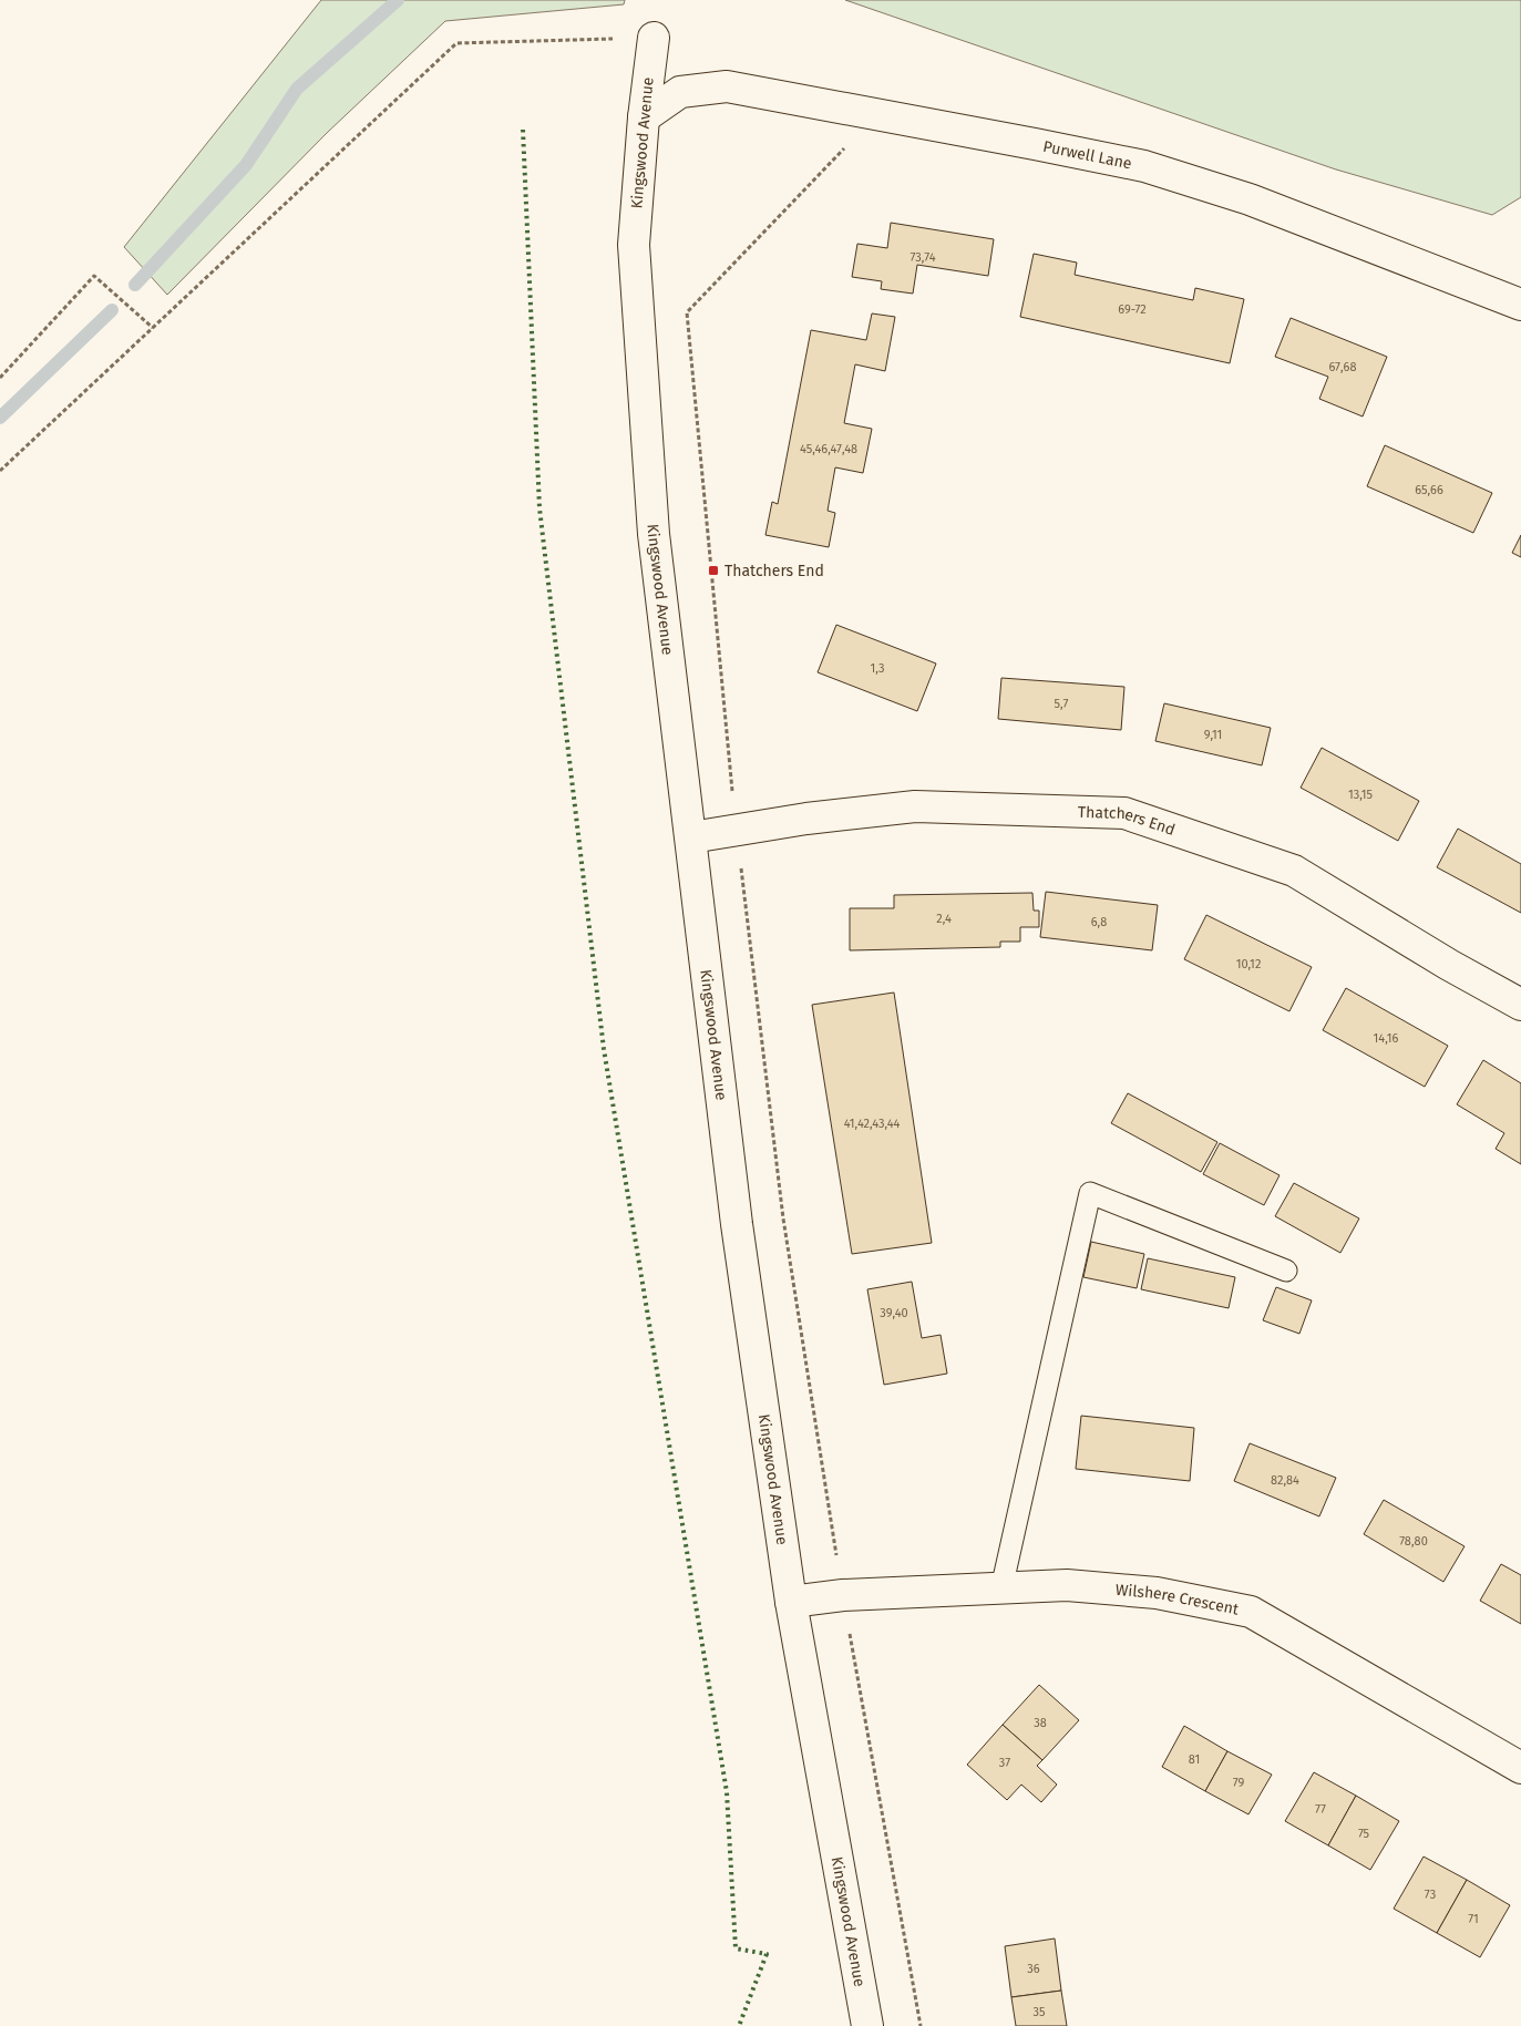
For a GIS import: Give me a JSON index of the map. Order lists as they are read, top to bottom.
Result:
{
  "streets": {
    "street": [
      "Kingswood Avenue",
      "Purwell Lane",
      "Thatchers End",
      "Wilshere Crescent"
    ]
  },
  "crossings": [
    ["Kingswood Avenue", "Purwell Lane"],
    ["Kingswood Avenue", "Thatchers End"],
    ["Kingswood Avenue", "Wilshere Crescent"]
  ],
  "places": {
    "transit": ["Thatchers End"]
  },
  "house_numbers": [
    "73,74",
    "69-72",
    "67,68",
    "45,46,47,48",
    "65,66",
    "1,3",
    "5,7",
    "9,11",
    "13,15",
    "2,4",
    "6,8",
    "10,12",
    "14,16",
    "41,42,43,44",
    "39,40",
    "82,84",
    "78,80",
    "38",
    "81",
    "37",
    "79",
    "77",
    "75",
    "73",
    "71",
    "36",
    "35"
  ]
}
